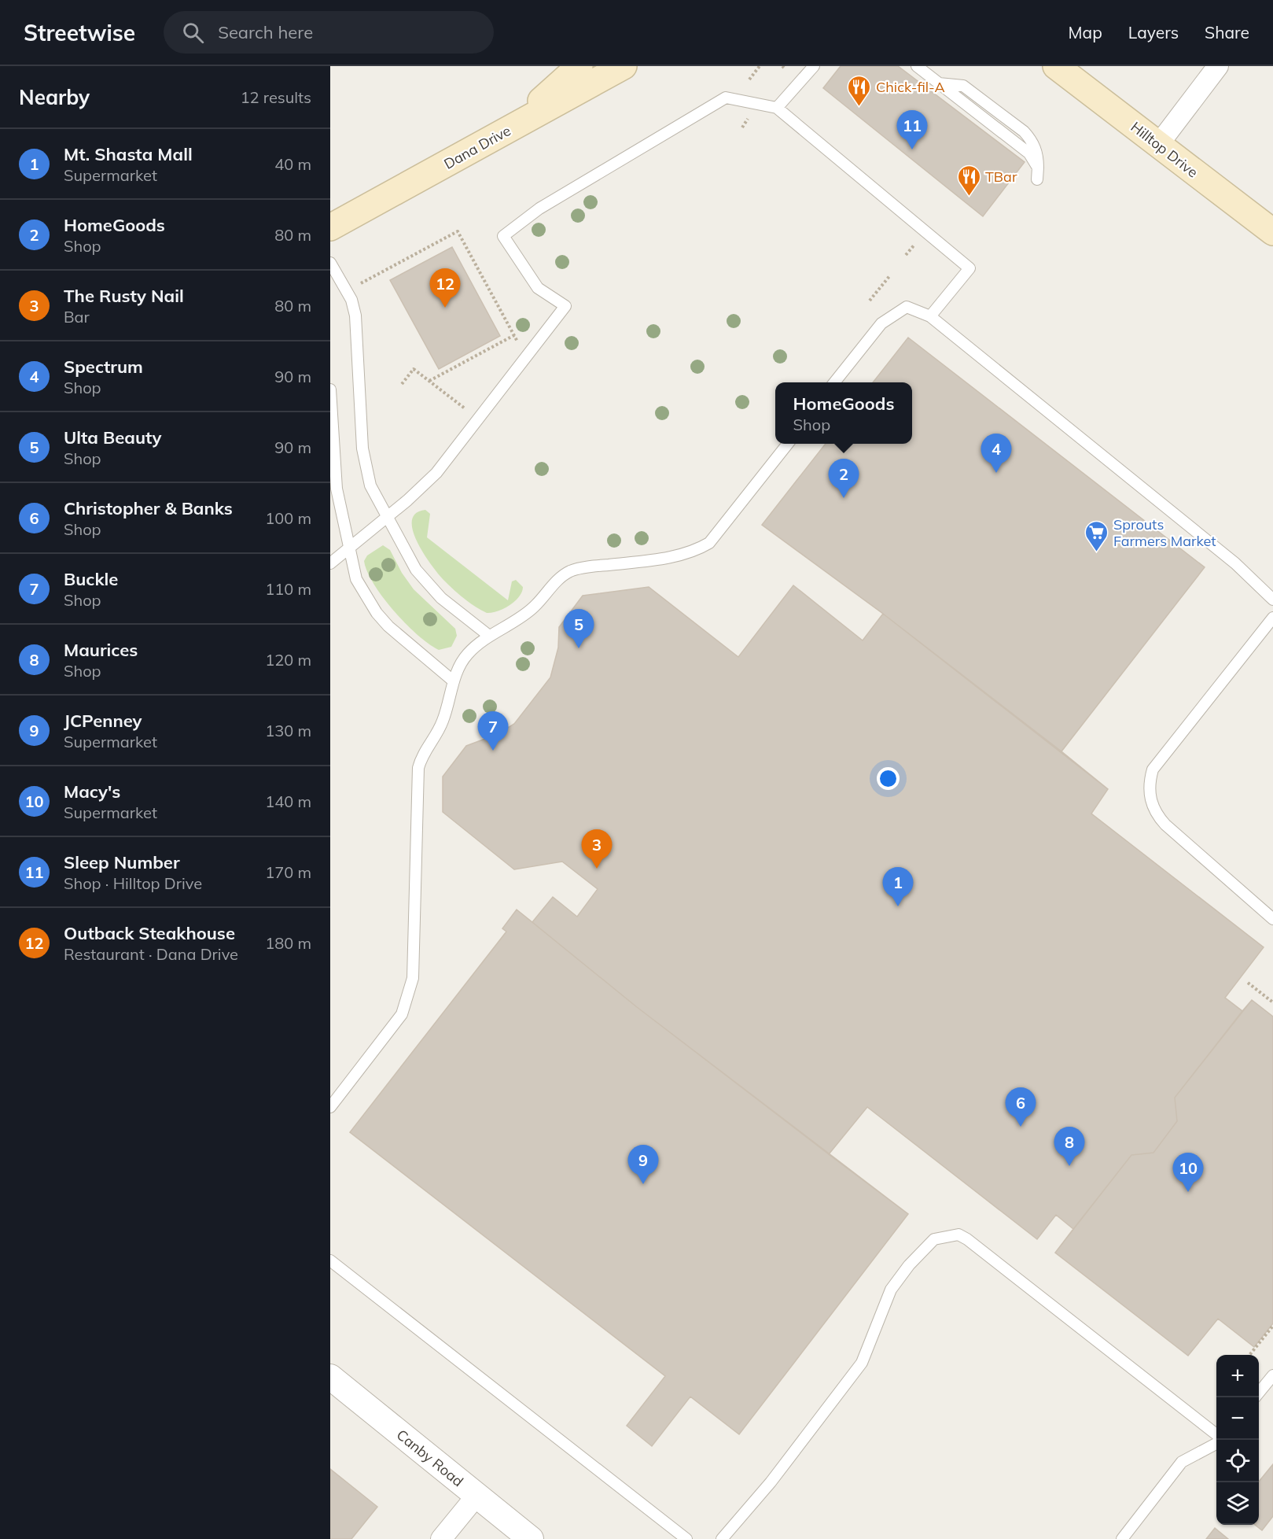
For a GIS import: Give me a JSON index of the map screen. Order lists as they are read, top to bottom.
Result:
{
  "streets": {
    "main road": ["Dana Drive", "Hilltop Drive"],
    "street": ["Canby Road"]
  },
  "places": {
    "restaurant": ["Chick-fil-A", "TBar"],
    "supermarket": ["Sprouts Farmers Market"]
  },
  "page": {
    "header": "Streetwise",
    "search": "Search here",
    "nav": ["Map", "Layers", "Share"],
    "heading": ["Nearby", "12 results"],
    "pins": [
      "11",
      "12",
      "4",
      "2",
      "5",
      "7",
      "3",
      "1",
      "6",
      "8",
      "9",
      "10"
    ],
    "list": [
      {
        "mark": "1",
        "name": "Mt. Shasta Mall",
        "note": "Supermarket",
        "value": "40 m"
      },
      {
        "mark": "2",
        "name": "HomeGoods",
        "note": "Shop",
        "value": "80 m"
      },
      {
        "mark": "3",
        "name": "The Rusty Nail",
        "note": "Bar",
        "value": "80 m"
      },
      {
        "mark": "4",
        "name": "Spectrum",
        "note": "Shop",
        "value": "90 m"
      },
      {
        "mark": "5",
        "name": "Ulta Beauty",
        "note": "Shop",
        "value": "90 m"
      },
      {
        "mark": "6",
        "name": "Christopher & Banks",
        "note": "Shop",
        "value": "100 m"
      },
      {
        "mark": "7",
        "name": "Buckle",
        "note": "Shop",
        "value": "110 m"
      },
      {
        "mark": "8",
        "name": "Maurices",
        "note": "Shop",
        "value": "120 m"
      },
      {
        "mark": "9",
        "name": "JCPenney",
        "note": "Supermarket",
        "value": "130 m"
      },
      {
        "mark": "10",
        "name": "Macy's",
        "note": "Supermarket",
        "value": "140 m"
      },
      {
        "mark": "11",
        "name": "Sleep Number",
        "note": "Shop · Hilltop Drive",
        "value": "170 m"
      },
      {
        "mark": "12",
        "name": "Outback Steakhouse",
        "note": "Restaurant · Dana Drive",
        "value": "180 m"
      }
    ],
    "popup": ["HomeGoods", "Shop"],
    "map_buttons": ["+", "−"]
  }
}
